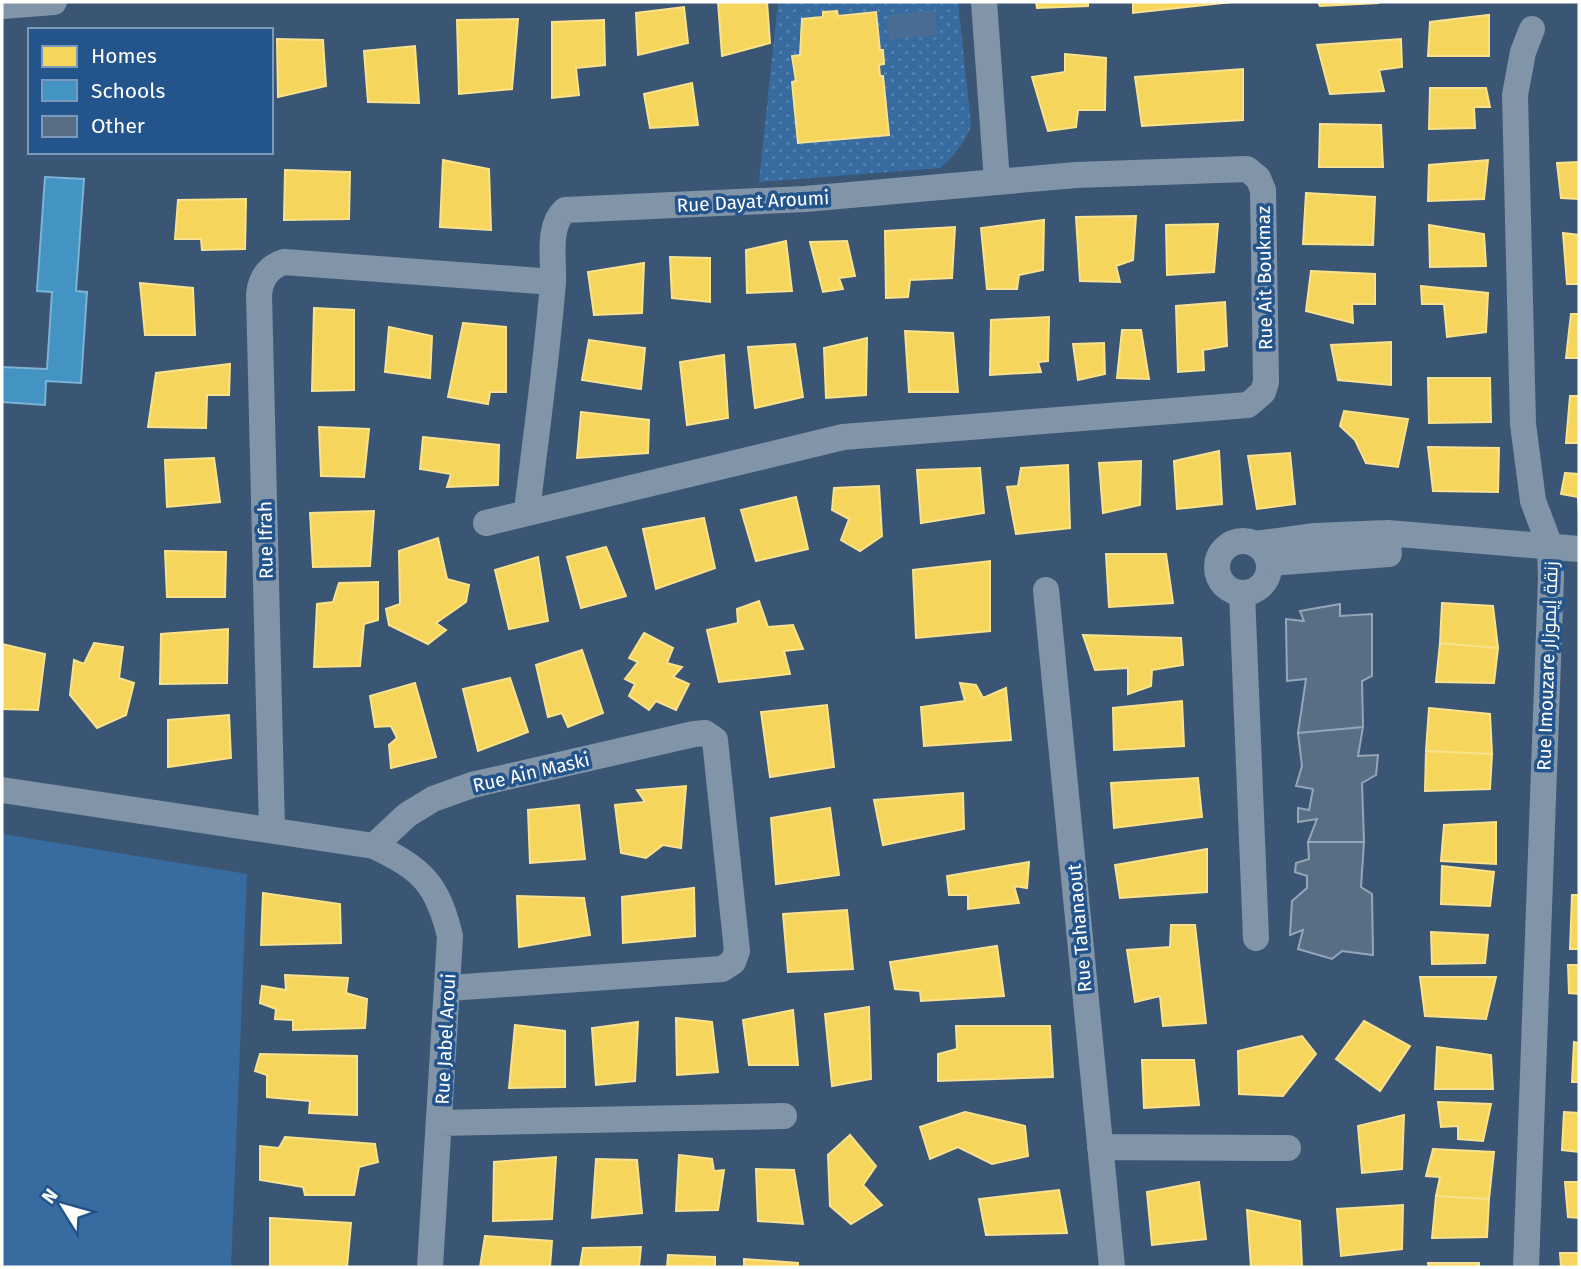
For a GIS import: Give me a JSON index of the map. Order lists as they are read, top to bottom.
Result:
{
  "streets": {
    "street": [
      "Rue Dayat Aroumi",
      "Rue Ait Boukmaz",
      "Rue Ifrah",
      "Rue Imouzare زنقة إيموزار",
      "Rue Ain Maski",
      "Rue Tahanaout",
      "Rue Jabel Aroui"
    ]
  },
  "crossings": [
    ["Rue Dayat Aroumi", "Rue Ait Boukmaz"],
    ["Rue Dayat Aroumi", "Rue Ifrah"],
    ["Rue Ain Maski", "Rue Jabel Aroui"]
  ],
  "legend": ["Homes", "Schools", "Other"],
  "north": "top left"
}
